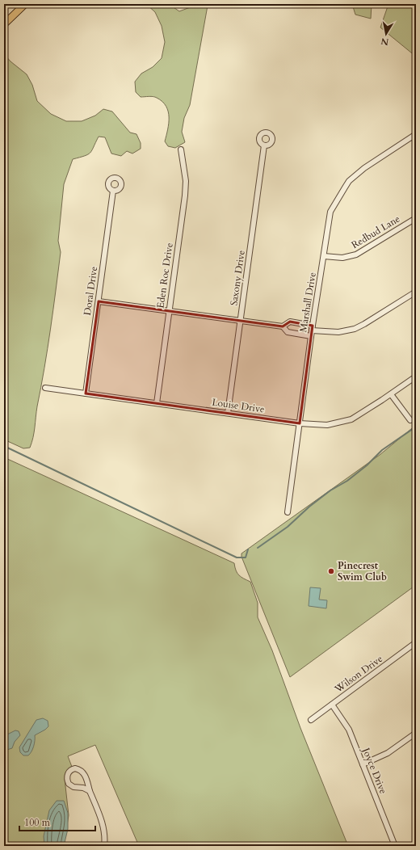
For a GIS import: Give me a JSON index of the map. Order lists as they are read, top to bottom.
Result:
{
  "streets": {
    "street": [
      "Redbud Lane",
      "Eden Roc Drive",
      "Saxony Drive",
      "Doral Drive",
      "Marshall Drive",
      "Louise Drive",
      "Wilson Drive",
      "Joyce Drive"
    ]
  },
  "crossings": [
    ["Redbud Lane", "Marshall Drive"],
    ["Eden Roc Drive", "Louise Drive"],
    ["Saxony Drive", "Louise Drive"],
    ["Doral Drive", "Louise Drive"],
    ["Marshall Drive", "Louise Drive"],
    ["Wilson Drive", "Joyce Drive"]
  ],
  "places": ["Pinecrest Swim Club"],
  "scale_bar": "100 m",
  "north": "bottom"
}
